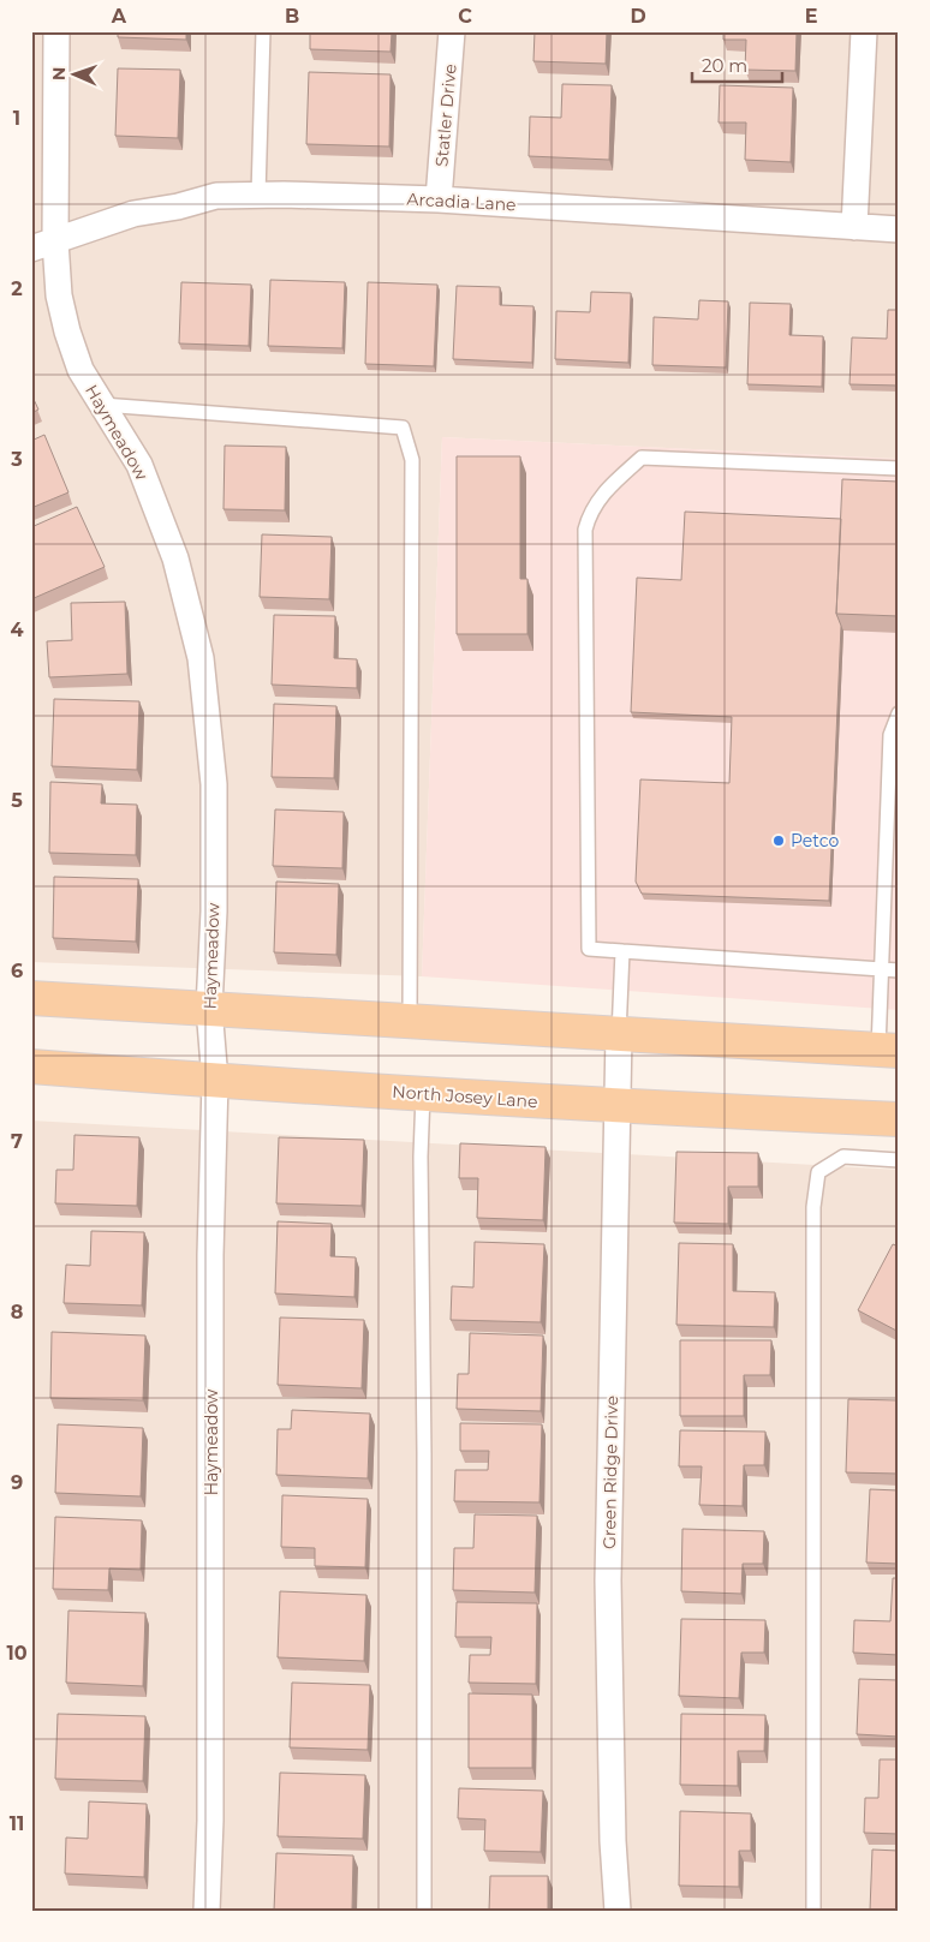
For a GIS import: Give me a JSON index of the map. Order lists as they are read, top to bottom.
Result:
{
  "streets": {
    "main road": ["North Josey Lane"],
    "street": [
      "Statler Drive",
      "Arcadia Lane",
      "Haymeadow",
      "Green Ridge Drive"
    ]
  },
  "crossings": [
    ["Statler Drive", "Arcadia Lane"],
    ["Arcadia Lane", "Haymeadow"],
    ["Haymeadow", "North Josey Lane"],
    ["North Josey Lane", "Green Ridge Drive"]
  ],
  "places": ["Petco"],
  "scale_bar": "20 m",
  "north": "left",
  "grid": {
    "columns": [
      "A",
      "B",
      "C",
      "D",
      "E"
    ],
    "rows": [
      "1",
      "2",
      "3",
      "4",
      "5",
      "6",
      "7",
      "8",
      "9",
      "10",
      "11"
    ]
  }
}
